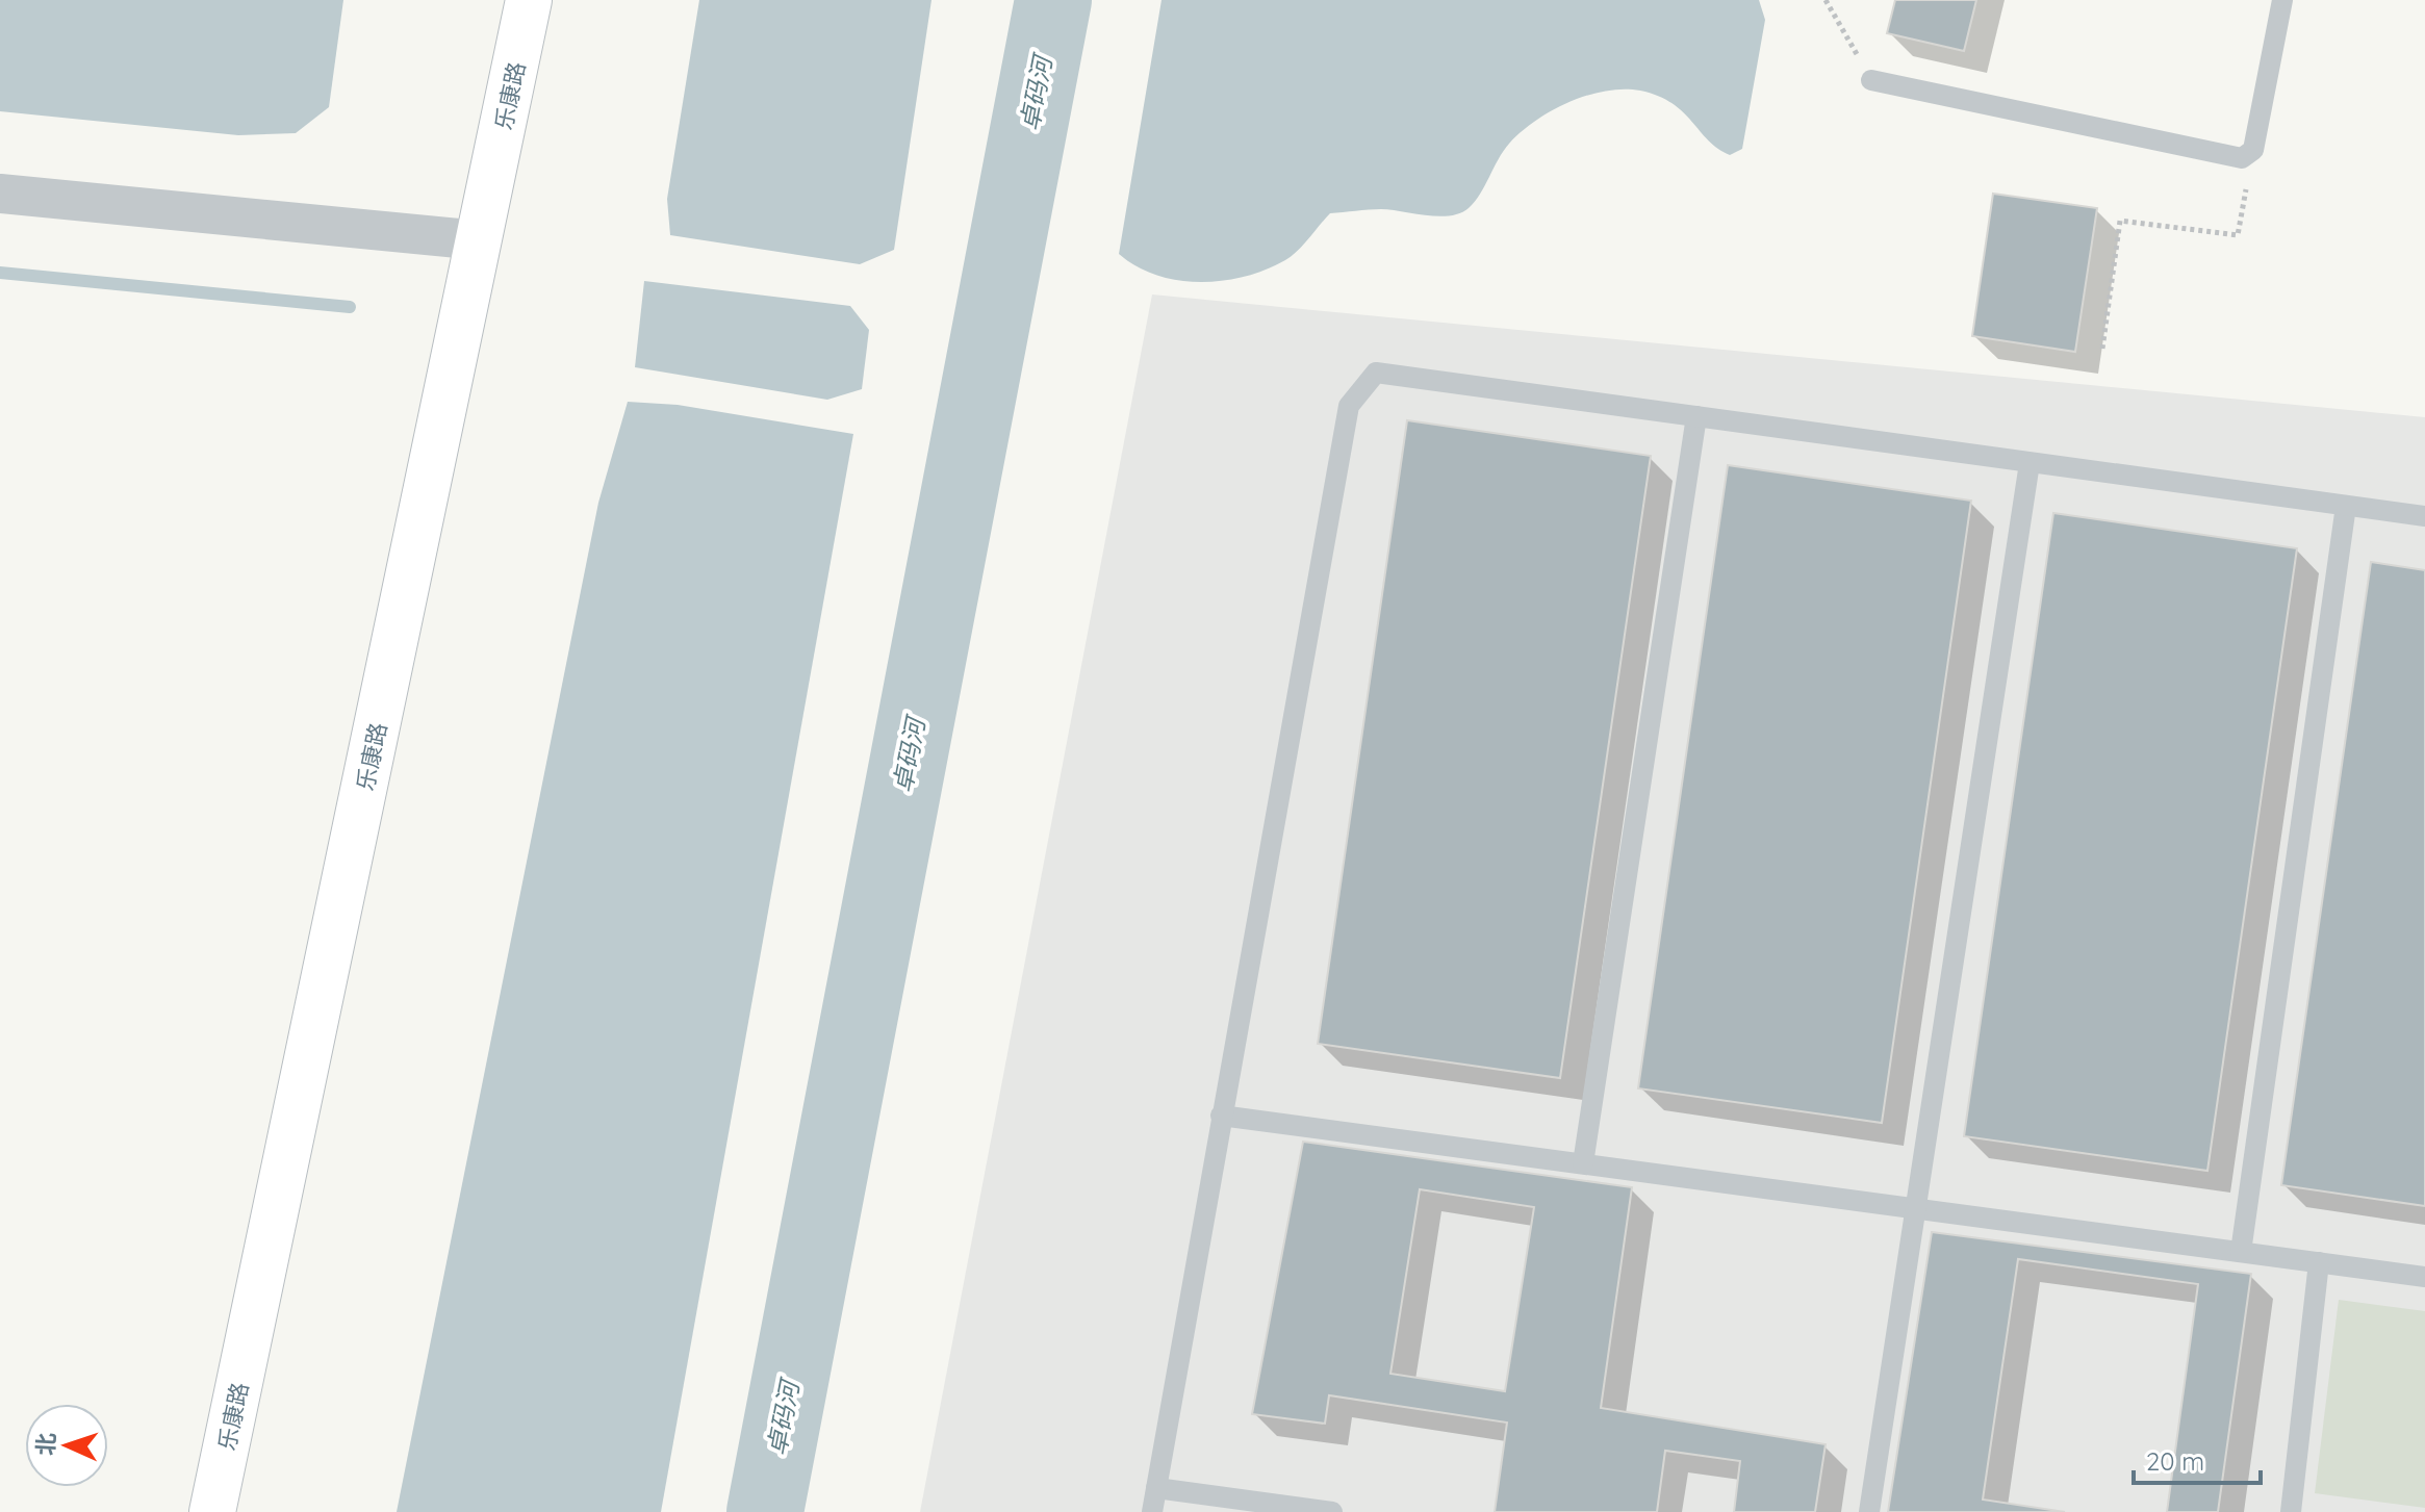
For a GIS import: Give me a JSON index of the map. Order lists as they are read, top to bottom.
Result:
{
  "streets": {
    "street": ["乐康路"]
  },
  "water": ["卓码河"],
  "scale_bar": "20 m",
  "north": "left"
}
